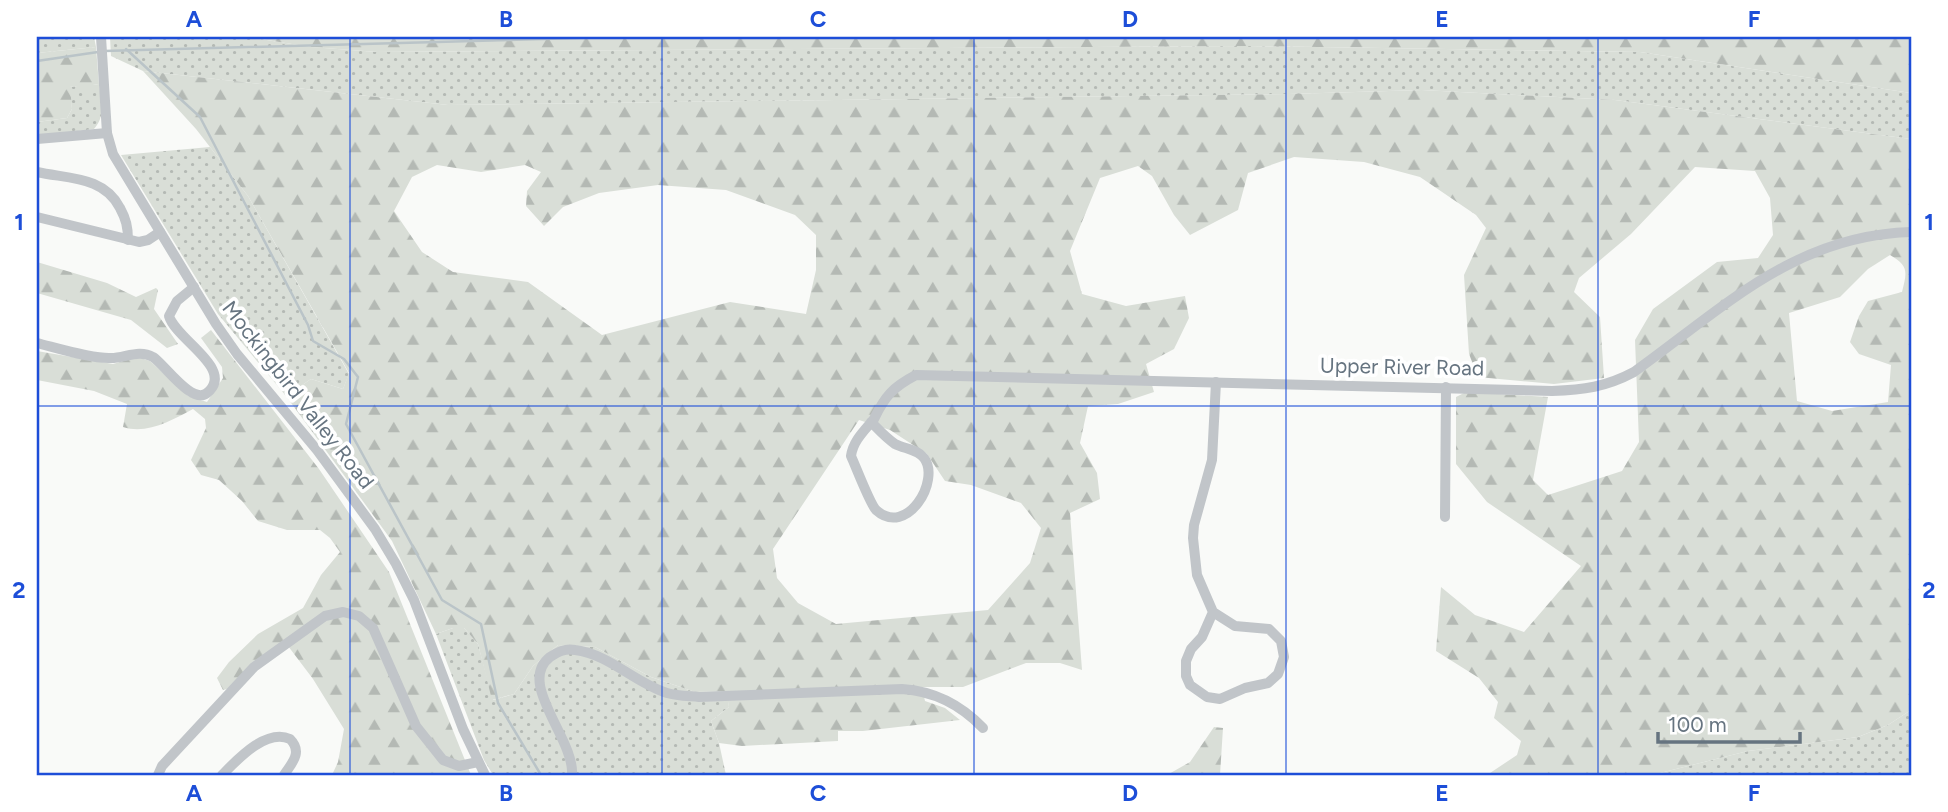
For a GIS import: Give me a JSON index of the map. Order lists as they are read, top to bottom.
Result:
{
  "streets": {
    "street": ["Upper River Road", "Mockingbird Valley Road"]
  },
  "scale_bar": "100 m",
  "grid": {
    "columns": [
      "A",
      "B",
      "C",
      "D",
      "E",
      "F"
    ],
    "rows": ["1", "2"]
  }
}
